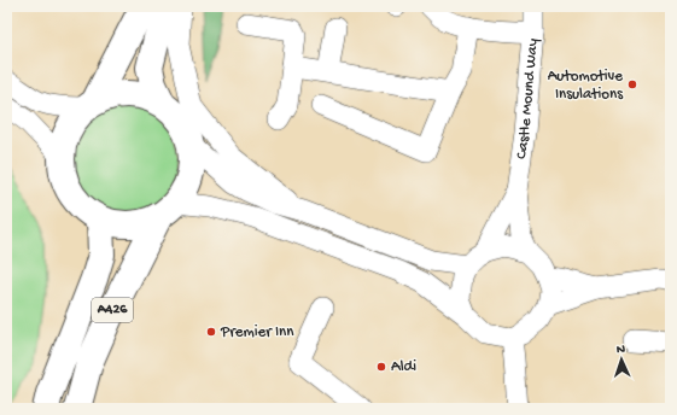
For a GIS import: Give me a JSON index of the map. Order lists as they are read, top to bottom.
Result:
{
  "streets": {
    "highway": ["A426"],
    "street": ["Castle Mound Way"]
  },
  "places": ["Automotive Insulations", "Premier Inn", "Aldi"],
  "north": "top"
}
